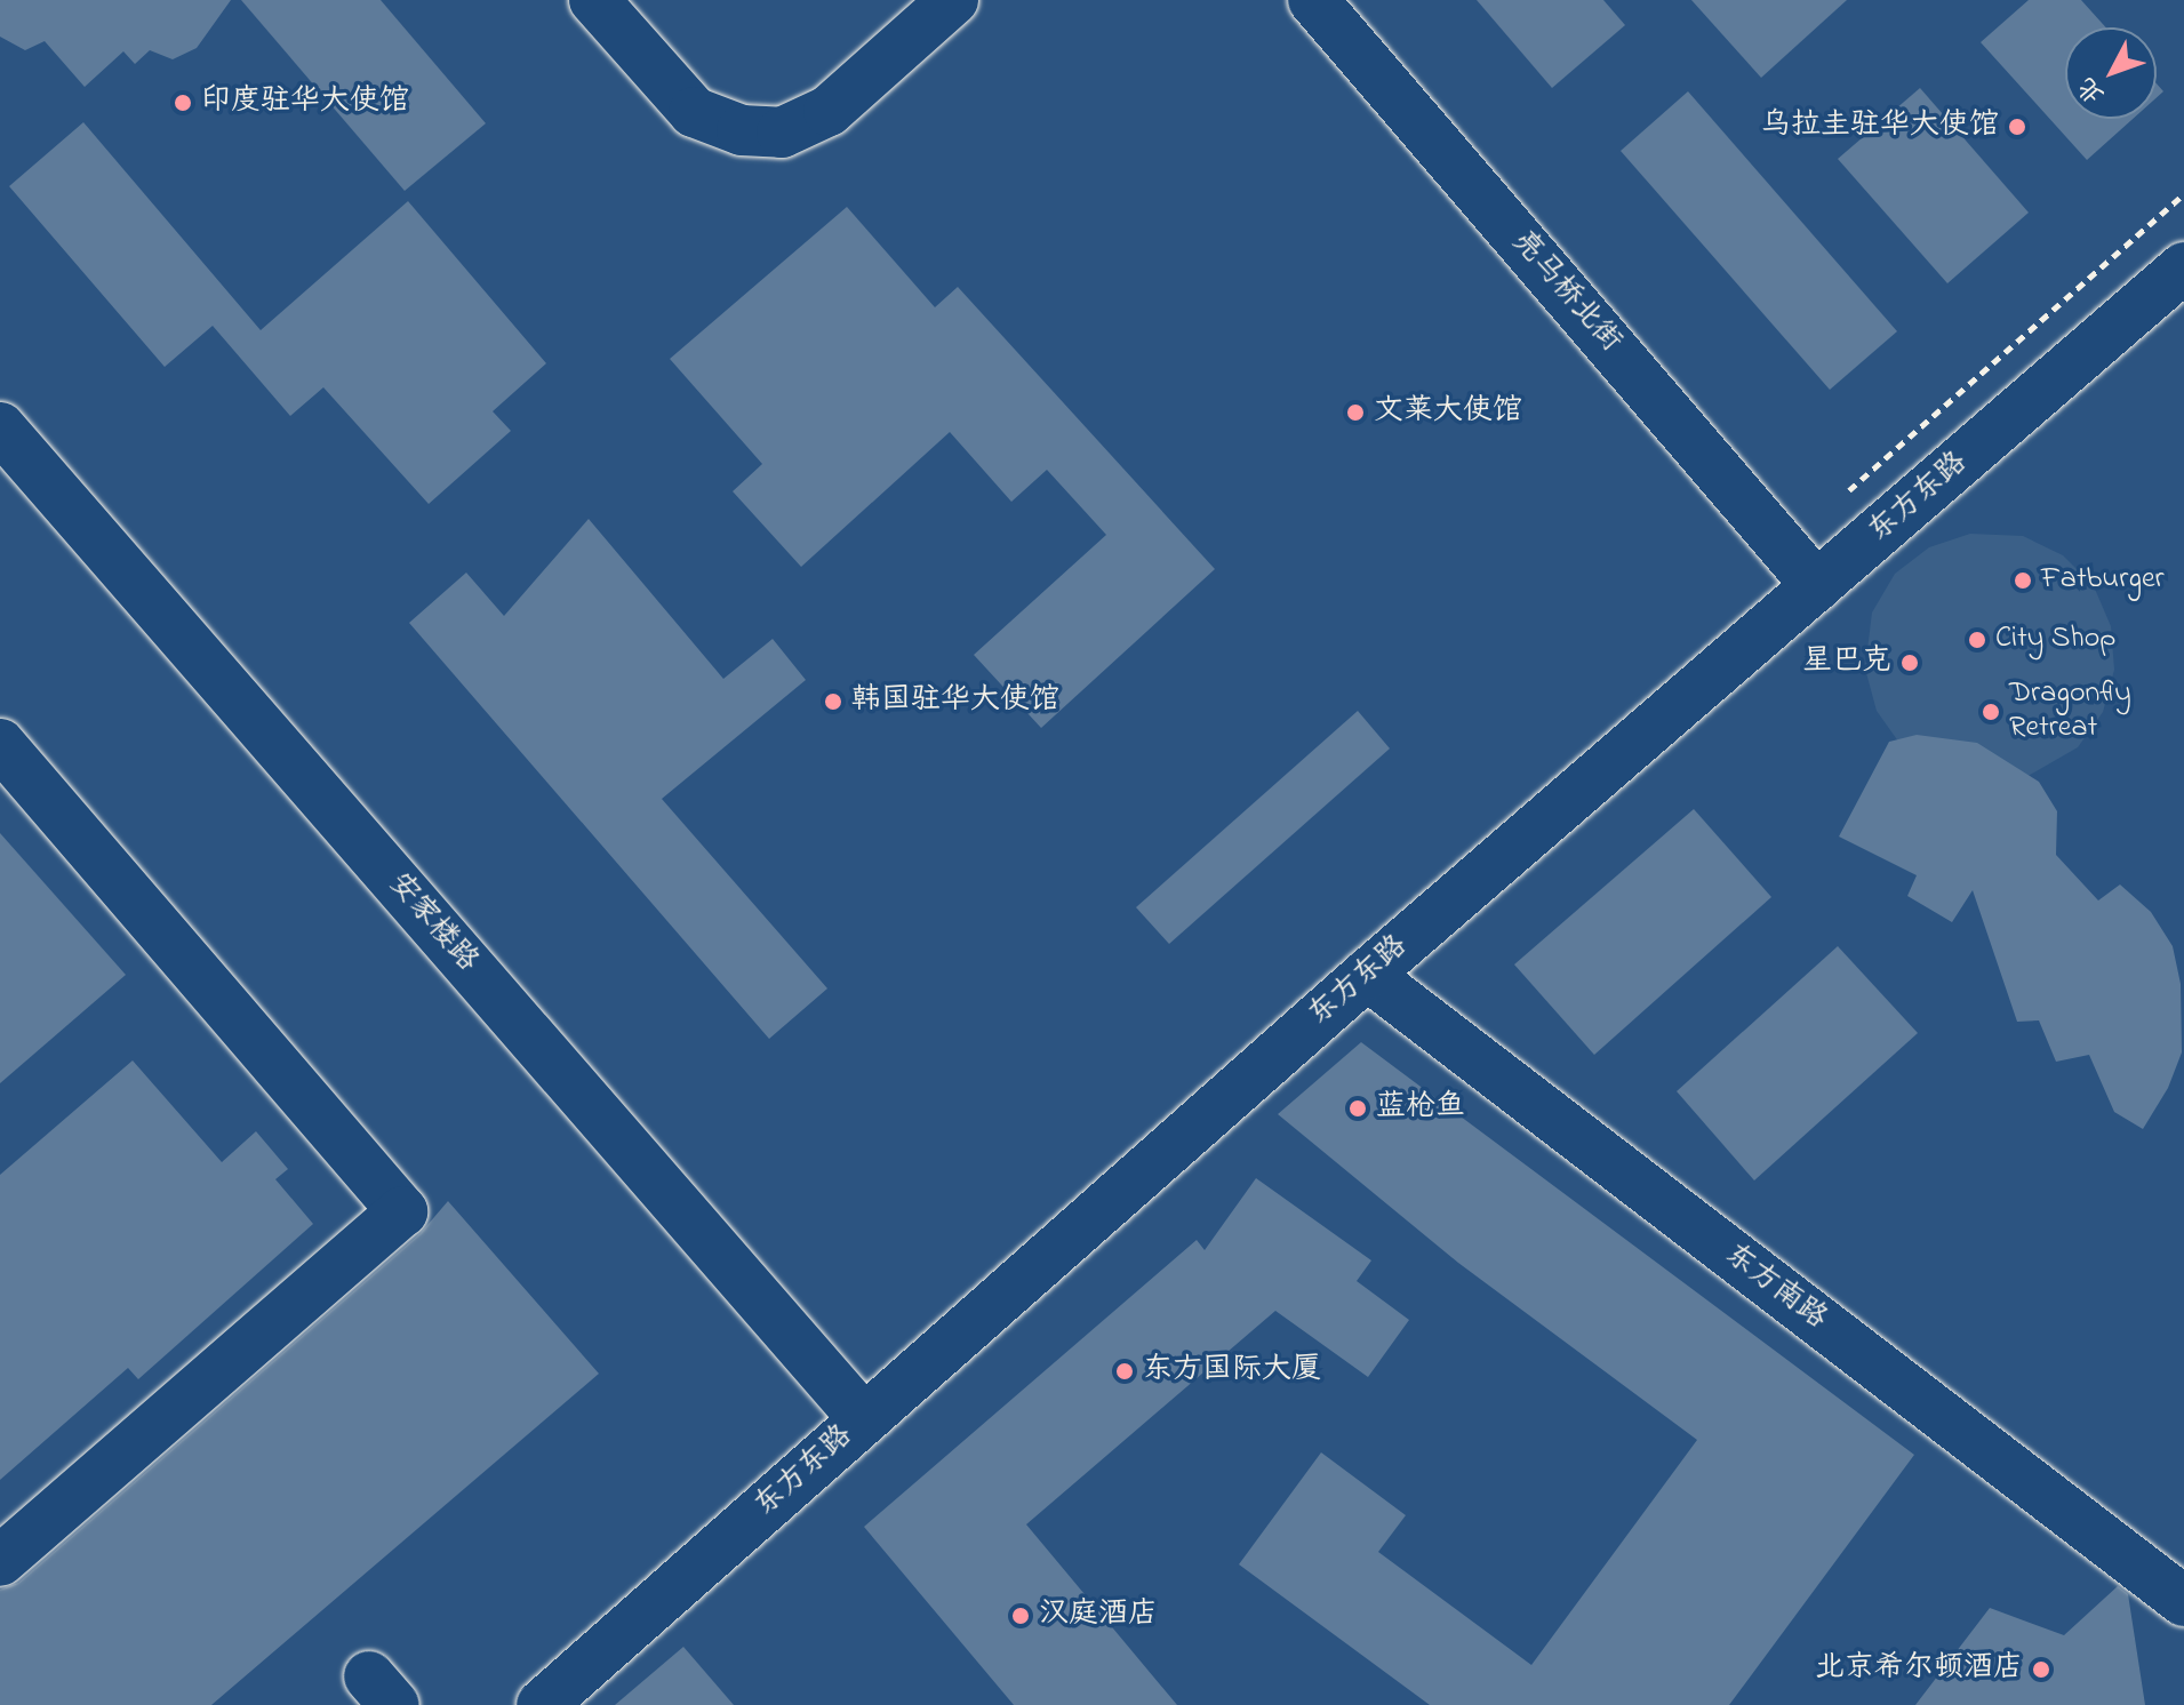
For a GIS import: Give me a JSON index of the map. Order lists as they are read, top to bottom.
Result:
{
  "streets": {
    "street": [
      "亮马桥北街",
      "东方东路",
      "安家楼路",
      "东方南路"
    ]
  },
  "crossings": [
    ["亮马桥北街", "东方东路"],
    ["东方东路", "安家楼路"],
    ["东方东路", "东方南路"]
  ],
  "places": [
    "印度驻华大使馆",
    "乌拉圭驻华大使馆",
    "文莱大使馆",
    "Fatburger",
    "City Shop",
    "星巴克",
    "韩国驻华大使馆",
    "Dragonfly Retreat",
    "蓝枪鱼",
    "东方国际大厦",
    "汉庭酒店",
    "北京希尔顿酒店"
  ],
  "north": "bottom left"
}
